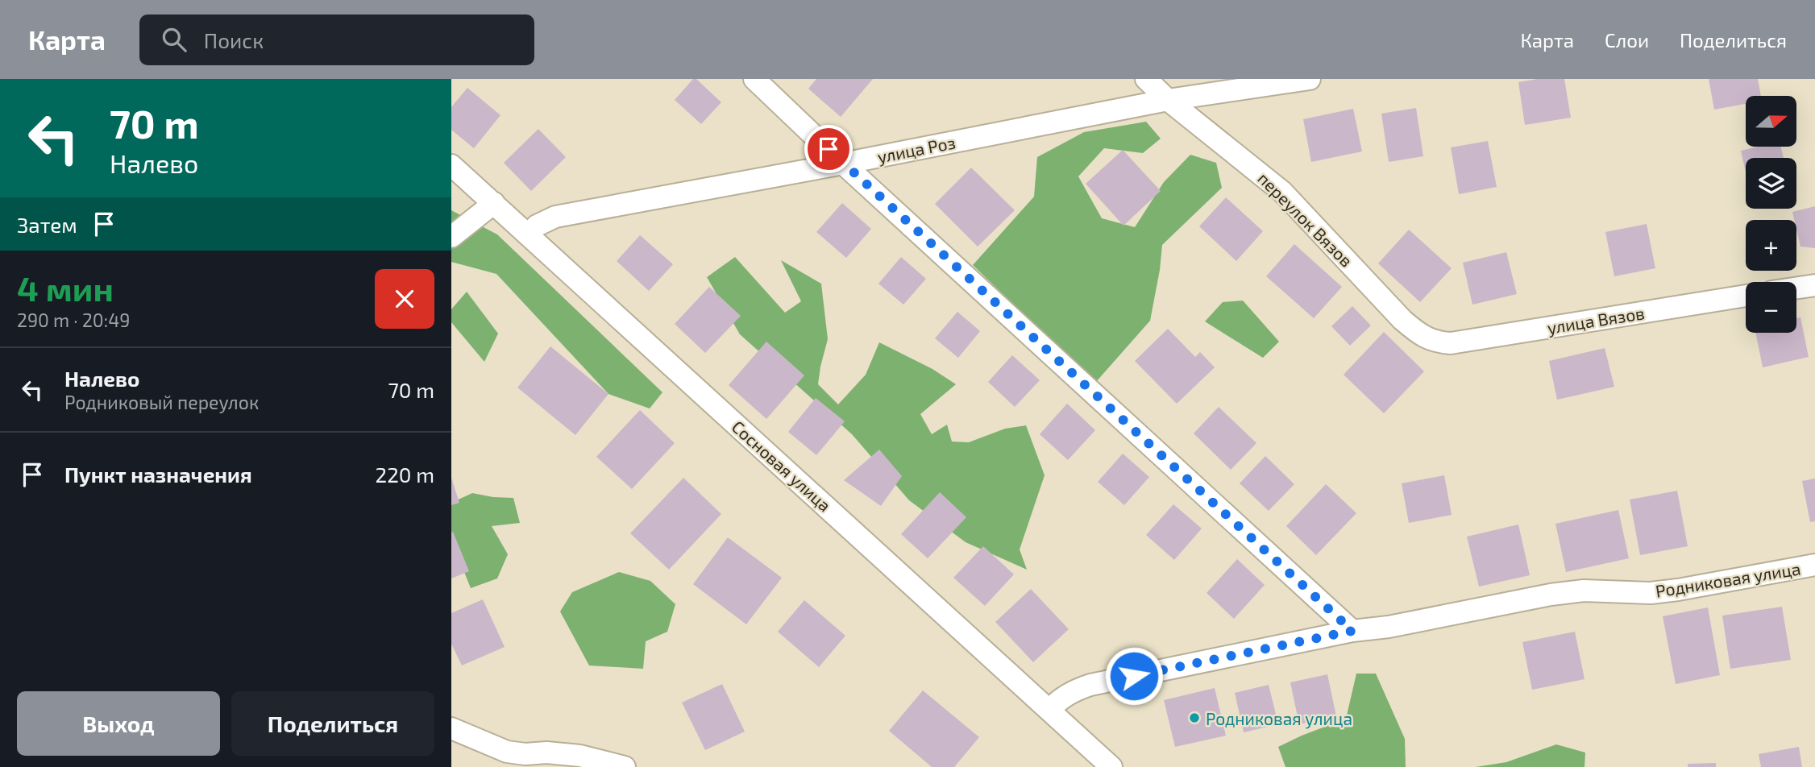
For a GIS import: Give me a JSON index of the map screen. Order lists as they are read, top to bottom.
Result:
{
  "streets": {
    "street": [
      "улица Роз",
      "переулок Вязов",
      "улица Вязов",
      "Сосновая улица",
      "Родниковая улица"
    ]
  },
  "crossings": [
    ["улица Роз", "переулок Вязов"],
    ["улица Роз", "Сосновая улица"],
    ["переулок Вязов", "улица Вязов"],
    ["Сосновая улица", "Родниковая улица"]
  ],
  "places": ["Родниковая улица"],
  "north": "right",
  "page": {
    "header": "Карта",
    "search": "Поиск",
    "nav": ["Карта", "Слои", "Поделиться"],
    "turn": ["70 m", "Налево"],
    "map_buttons": ["+", "−"],
    "then": "Затем",
    "heading": ["4 мин", "290 m · 20:49"],
    "list": [
      {
        "name": "Налево",
        "note": "Родниковый переулок",
        "value": "70 m"
      },
      {
        "name": "Пункт назначения",
        "value": "220 m"
      }
    ],
    "buttons": ["Выход", "Поделиться"]
  }
}
